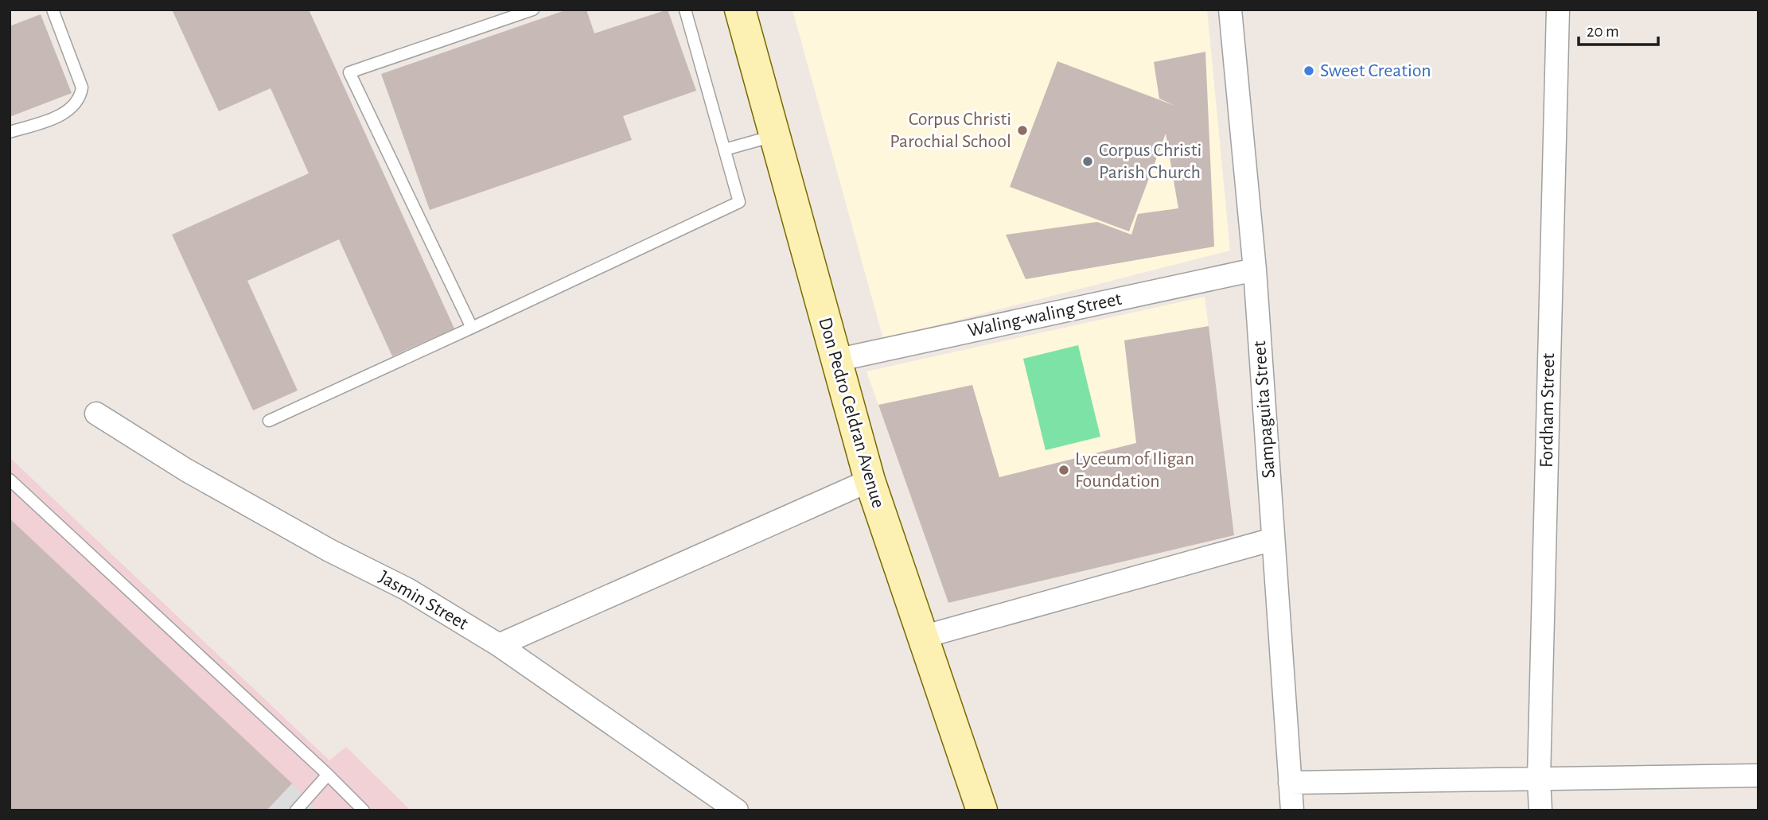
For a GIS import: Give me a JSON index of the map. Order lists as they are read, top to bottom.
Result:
{
  "streets": {
    "main road": ["Don Pedro Celdran Avenue"],
    "street": [
      "Waling-waling Street",
      "Sampaguita Street",
      "Fordham Street",
      "Jasmin Street"
    ]
  },
  "crossings": [
    ["Waling-waling Street", "Sampaguita Street"],
    ["Waling-waling Street", "Don Pedro Celdran Avenue"]
  ],
  "places": [
    "Sweet Creation",
    "Corpus Christi Parochial School",
    "Corpus Christi Parish Church",
    "Lyceum of Iligan Foundation"
  ],
  "scale_bar": "20 m"
}
